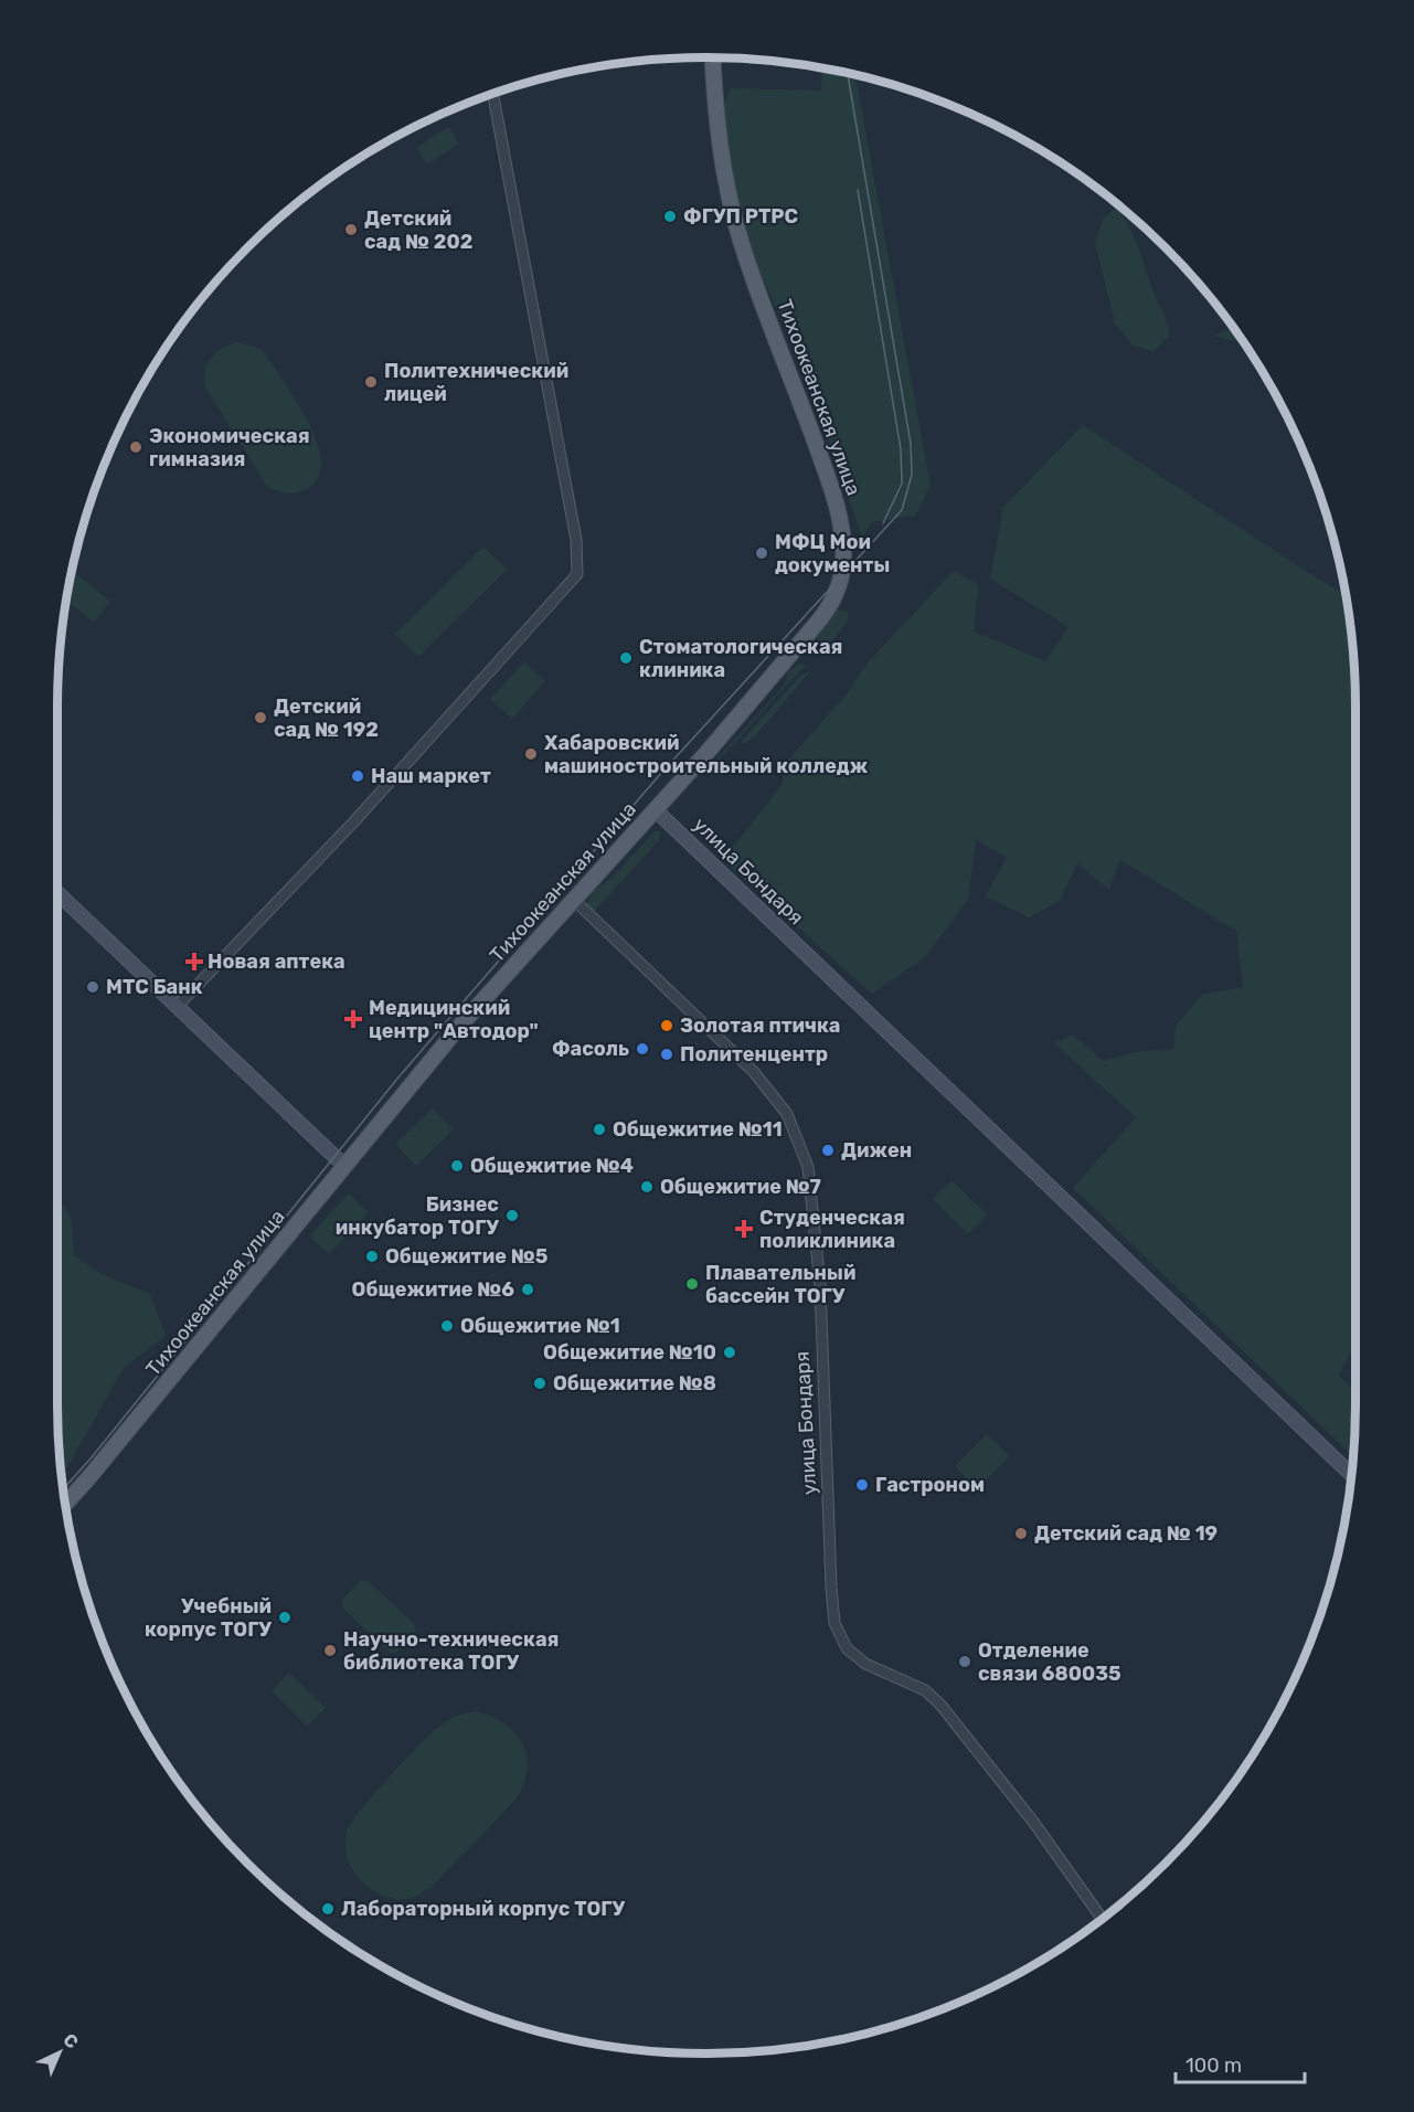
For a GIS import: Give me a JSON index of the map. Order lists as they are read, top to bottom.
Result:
{
  "streets": {
    "main road": ["Тихоокеанская улица", "улица Бондаря"]
  },
  "crossings": [
    ["Тихоокеанская улица", "улица Бондаря"]
  ],
  "places": {
    "other": [
      "ФГУП РТРС",
      "Детский сад № 202",
      "Политехнический лицей",
      "Экономическая гимназия",
      "МФЦ Мои документы",
      "Стоматологическая клиника",
      "Детский сад № 192",
      "Хабаровский машиностроительный колледж",
      "Наш маркет",
      "МТС Банк",
      "Золотая птичка",
      "Фасоль",
      "Политенцентр",
      "Общежитие №11",
      "Дижен",
      "Общежитие №4",
      "Общежитие №7",
      "Бизнес инкубатор ТОГУ",
      "Общежитие №5",
      "Плавательный бассейн ТОГУ",
      "Общежитие №6",
      "Общежитие №1",
      "Общежитие №10",
      "Общежитие №8",
      "Гастроном",
      "Детский сад № 19",
      "Учебный корпус ТОГУ",
      "Научно-техническая библиотека ТОГУ",
      "Отделение связи 680035",
      "Лабораторный корпус ТОГУ"
    ],
    "health": ["Новая аптека", "Медицинский центр \"Автодор\"", "Студенческая поликлиника"]
  },
  "scale_bar": "100 m",
  "north": "top right"
}
